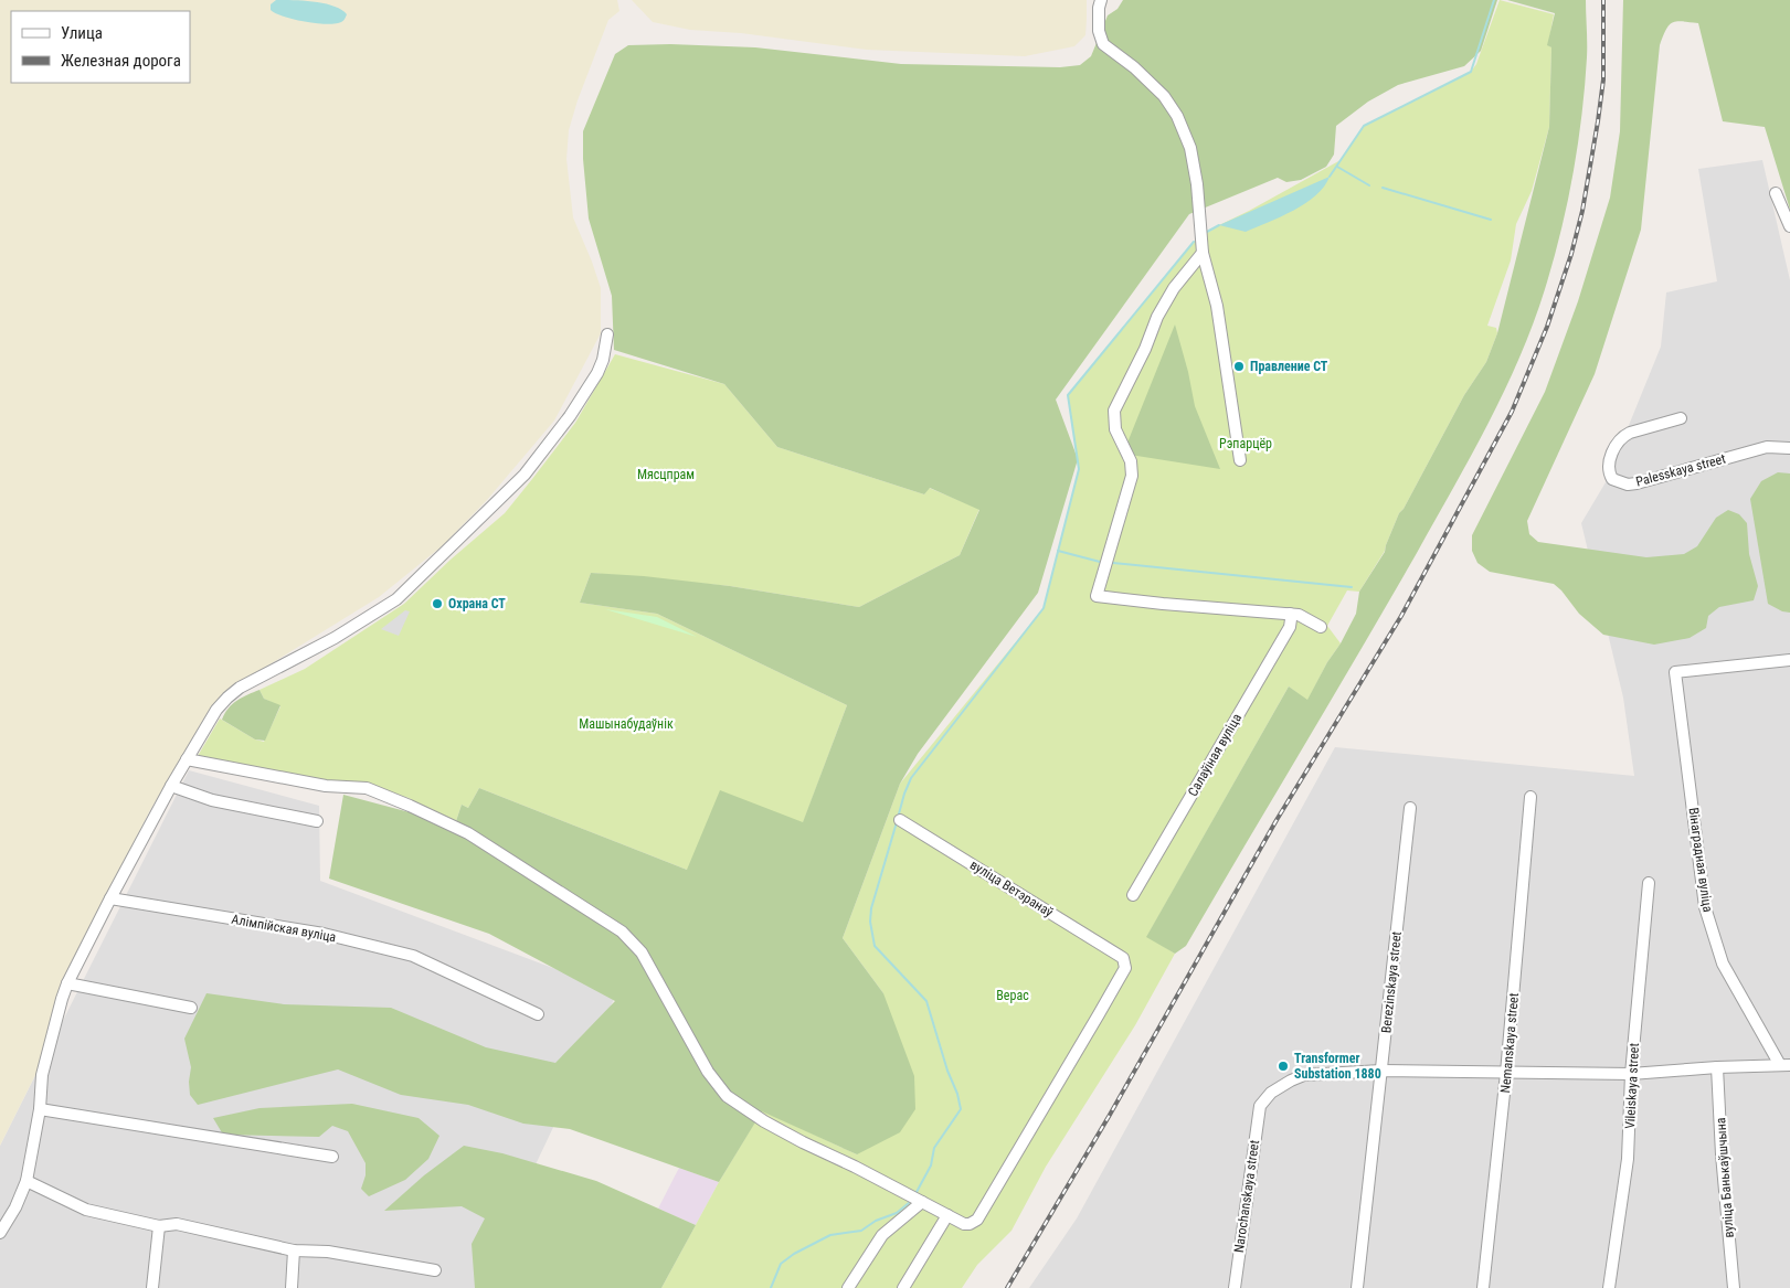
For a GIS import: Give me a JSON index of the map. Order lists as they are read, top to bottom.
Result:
{
  "streets": {
    "street": [
      "Palesskaya street",
      "Салаўіная вуліца",
      "Вінаградная вуліца",
      "вуліца Ветэранаў",
      "Алімпійская вуліца",
      "Berezinskaya street",
      "Nemanskaya street",
      "Vileiskaya street",
      "вуліца Банькаўшчына",
      "Narochanskaya street"
    ]
  },
  "crossings": [
    ["Berezinskaya street", "Narochanskaya street"]
  ],
  "parks": [
    "Рэпарцёр",
    "Мясцпрам",
    "Машынабудаўнік",
    "Верас"
  ],
  "places": ["Правление СТ", "Охрана СТ", "Transformer Substation 1880"],
  "legend": ["Улица", "Железная дорога"]
}
